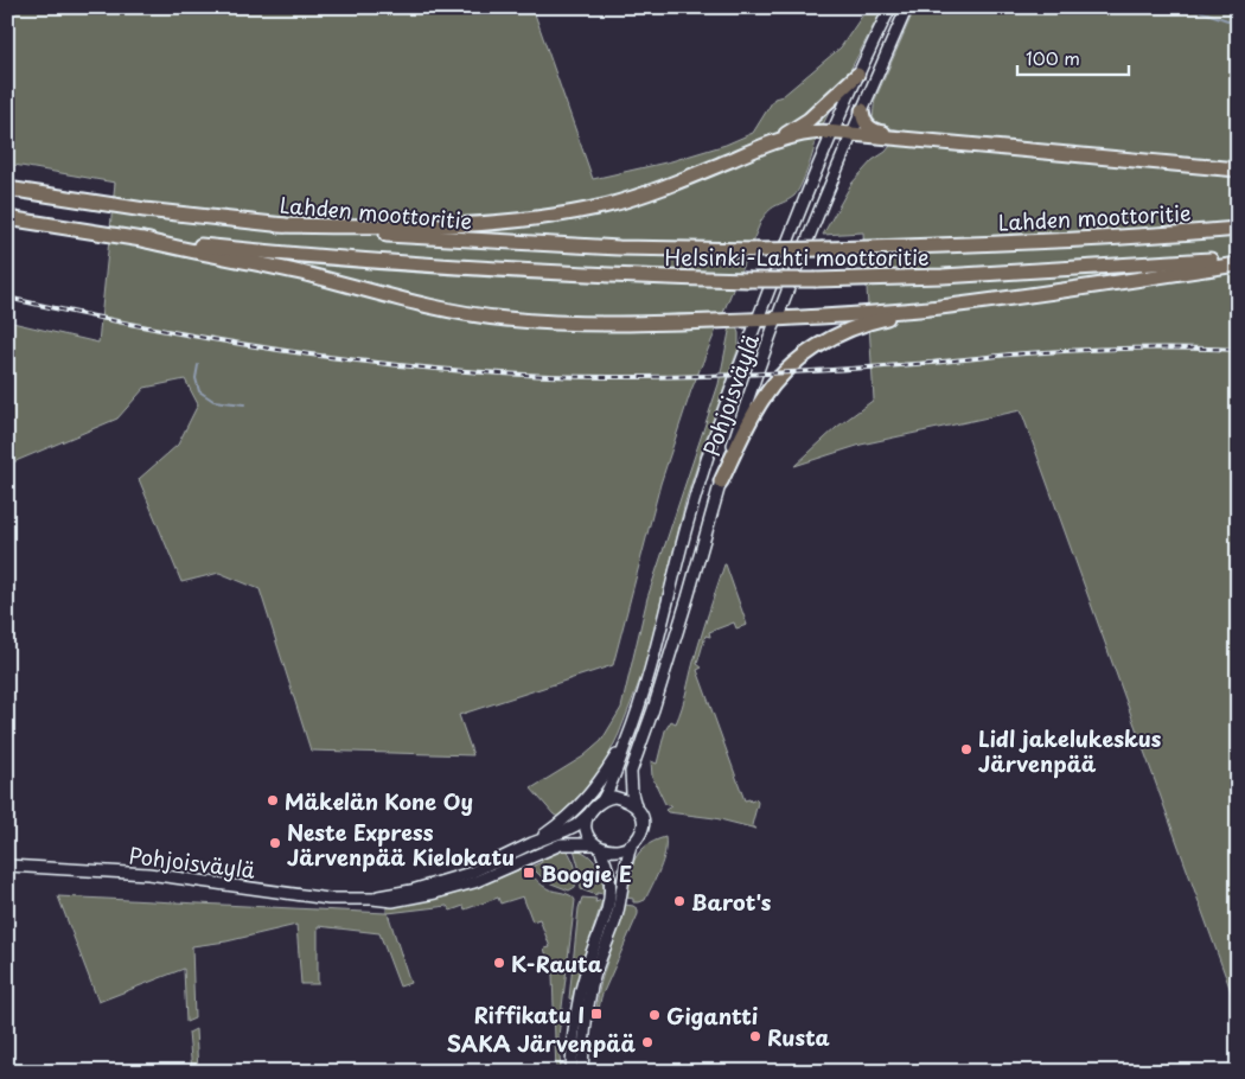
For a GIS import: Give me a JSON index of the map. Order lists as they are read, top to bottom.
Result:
{
  "streets": {
    "highway": ["Lahden moottoritie", "Helsinki-Lahti moottoritie"],
    "main road": ["Pohjoisväylä"]
  },
  "crossings": [
    ["Lahden moottoritie", "Helsinki-Lahti moottoritie"]
  ],
  "places": {
    "other": [
      "Lidl jakelukeskus Järvenpää",
      "Mäkelän Kone Oy",
      "Neste Express Järvenpää Kielokatu",
      "Barot's",
      "K-Rauta",
      "Gigantti",
      "Rusta",
      "SAKA Järvenpää"
    ],
    "transit": ["Boogie E", "Riffikatu I"]
  },
  "scale_bar": "100 m"
}
